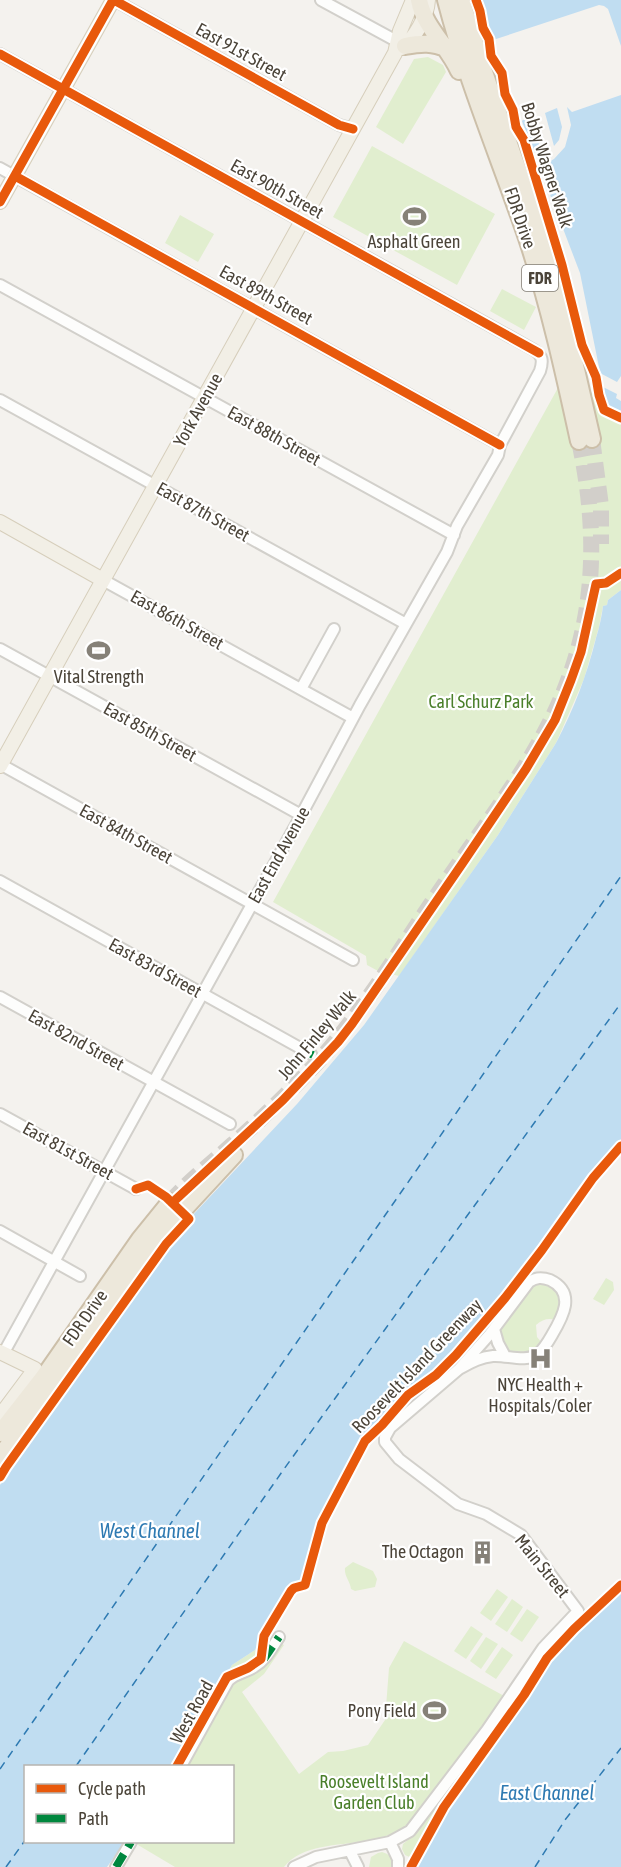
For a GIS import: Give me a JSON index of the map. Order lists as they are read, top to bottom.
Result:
{
  "streets": {
    "highway": ["FDR Drive", "FDR"],
    "main road": ["York Avenue", "East 86th Street"],
    "street": [
      "East 91st Street",
      "East 90th Street",
      "East 89th Street",
      "East 88th Street",
      "East 87th Street",
      "East 85th Street",
      "East 84th Street",
      "East End Avenue",
      "East 83rd Street",
      "East 82nd Street",
      "East 81st Street",
      "Main Street",
      "West Road"
    ],
    "cycle path": ["Bobby Wagner Walk", "John Finley Walk", "Roosevelt Island Greenway"]
  },
  "crossings": [
    ["East 91st Street", "York Avenue"],
    ["East 90th Street", "York Avenue"],
    ["East 90th Street", "East End Avenue"],
    ["East 89th Street", "York Avenue"],
    ["East 89th Street", "East End Avenue"],
    ["York Avenue", "East 88th Street"],
    ["York Avenue", "East 87th Street"],
    ["York Avenue", "East 86th Street"],
    ["York Avenue", "East 85th Street"],
    ["York Avenue", "East 84th Street"],
    ["East 88th Street", "East End Avenue"],
    ["East 87th Street", "East End Avenue"],
    ["East 86th Street", "East End Avenue"],
    ["East 85th Street", "East End Avenue"],
    ["East 84th Street", "East End Avenue"],
    ["East End Avenue", "East 83rd Street"],
    ["East End Avenue", "East 82nd Street"],
    ["East End Avenue", "East 81st Street"]
  ],
  "water": ["West Channel", "East Channel"],
  "parks": ["Carl Schurz Park", "Roosevelt Island Garden Club"],
  "places": {
    "sports": ["Asphalt Green", "Vital Strength", "Pony Field"],
    "hospital": ["NYC Health + Hospitals/Coler"],
    "building": ["The Octagon"]
  },
  "legend": ["Cycle path", "Path"]
}
